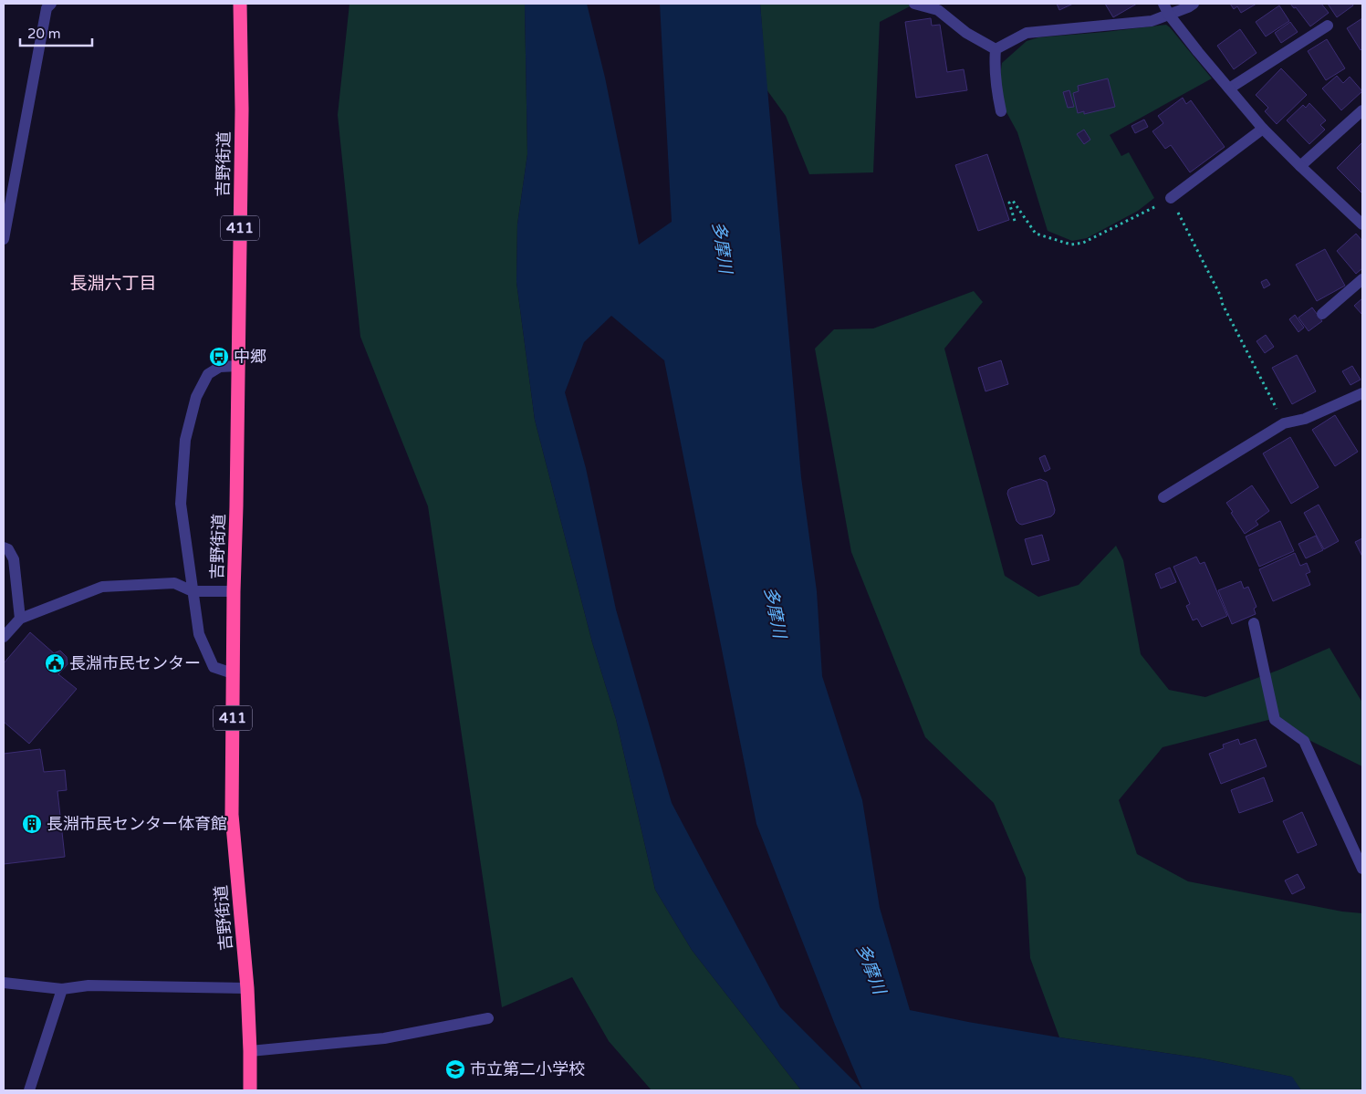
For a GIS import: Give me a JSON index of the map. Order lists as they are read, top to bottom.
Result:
{
  "streets": {
    "highway": ["吉野街道", "411"]
  },
  "districts": ["長淵六丁目"],
  "water": ["多摩川"],
  "places": {
    "bus stop": ["中郷"],
    "public building": ["長淵市民センター"],
    "building": ["長淵市民センター体育館"],
    "school or university": ["市立第二小学校"]
  },
  "scale_bar": "20 m"
}
